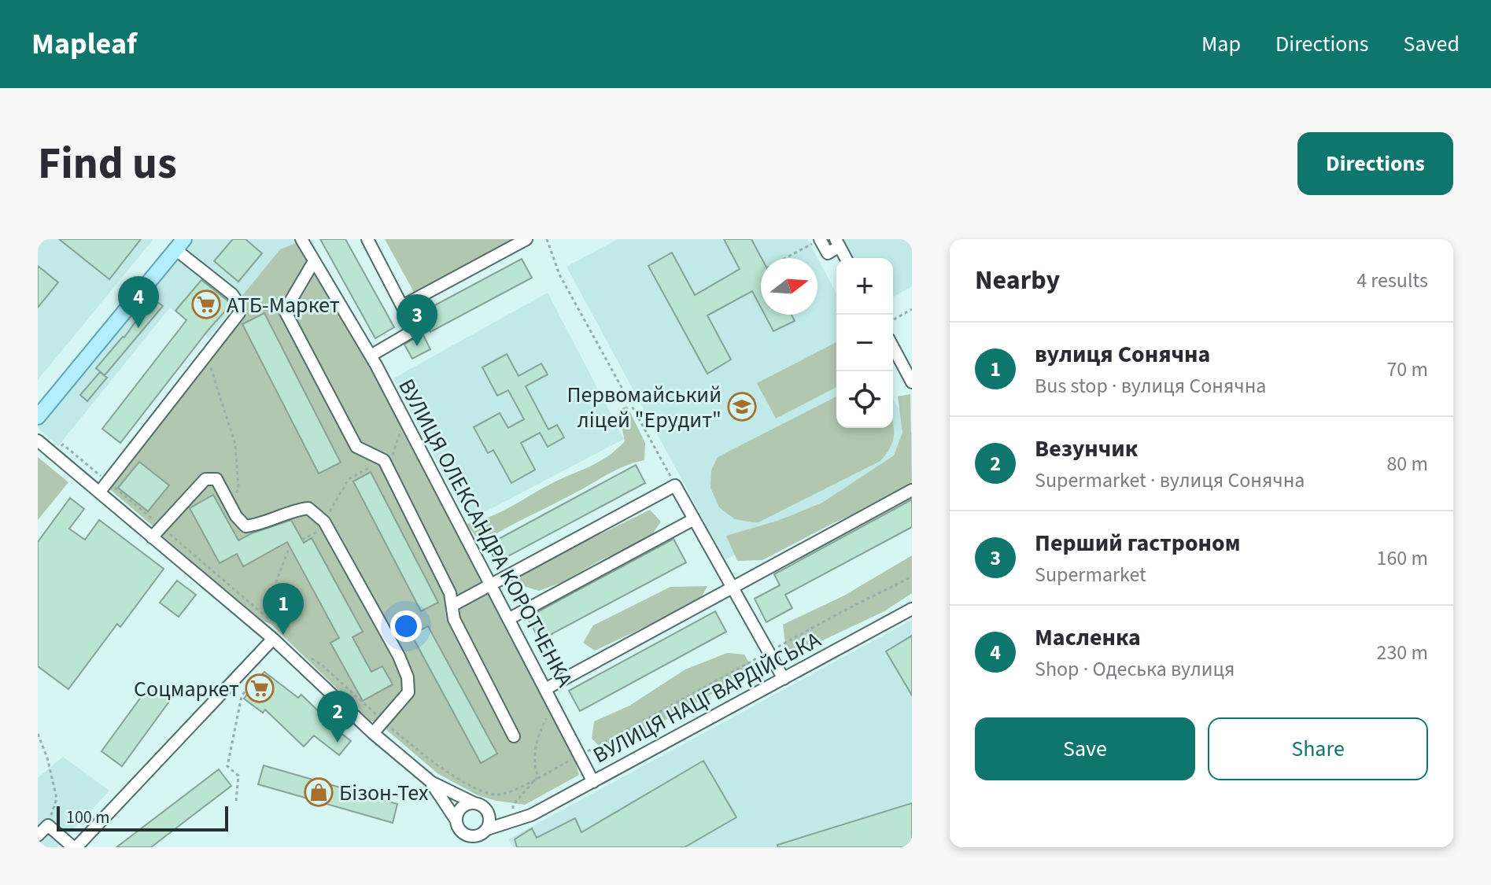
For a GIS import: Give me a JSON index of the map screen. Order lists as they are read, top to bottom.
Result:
{
  "streets": {
    "street": ["ВУЛИЦЯ ОЛЕКСАНДРА КОРОТЧЕНКА", "ВУЛИЦЯ НАЦГВАРДІЙСЬКА"]
  },
  "crossings": [
    ["ВУЛИЦЯ ОЛЕКСАНДРА КОРОТЧЕНКА", "ВУЛИЦЯ НАЦГВАРДІЙСЬКА"]
  ],
  "places": {
    "supermarket": ["АТБ-Маркет", "Соцмаркет"],
    "school or university": ["Первомайський ліцей \"Ерудит\""],
    "shop": ["Бізон-Тех"]
  },
  "scale_bar": "100 m",
  "north": "right",
  "page": {
    "header": "Mapleaf",
    "nav": ["Map", "Directions", "Saved"],
    "buttons": [
      "Directions",
      ["Save", "Share"]
    ],
    "title": "Find us",
    "heading": ["Nearby", "4 results"],
    "map_buttons": ["+", "−"],
    "pins": [
      "4",
      "3",
      "1",
      "2"
    ],
    "list": [
      {
        "mark": "1",
        "name": "вулиця Сонячна",
        "note": "Bus stop · вулиця Сонячна",
        "value": "70 m"
      },
      {
        "mark": "2",
        "name": "Везунчик",
        "note": "Supermarket · вулиця Сонячна",
        "value": "80 m"
      },
      {
        "mark": "3",
        "name": "Перший гастроном",
        "note": "Supermarket",
        "value": "160 m"
      },
      {
        "mark": "4",
        "name": "Масленка",
        "note": "Shop · Одеська вулиця",
        "value": "230 m"
      }
    ],
    "scale": "100 m"
  }
}
